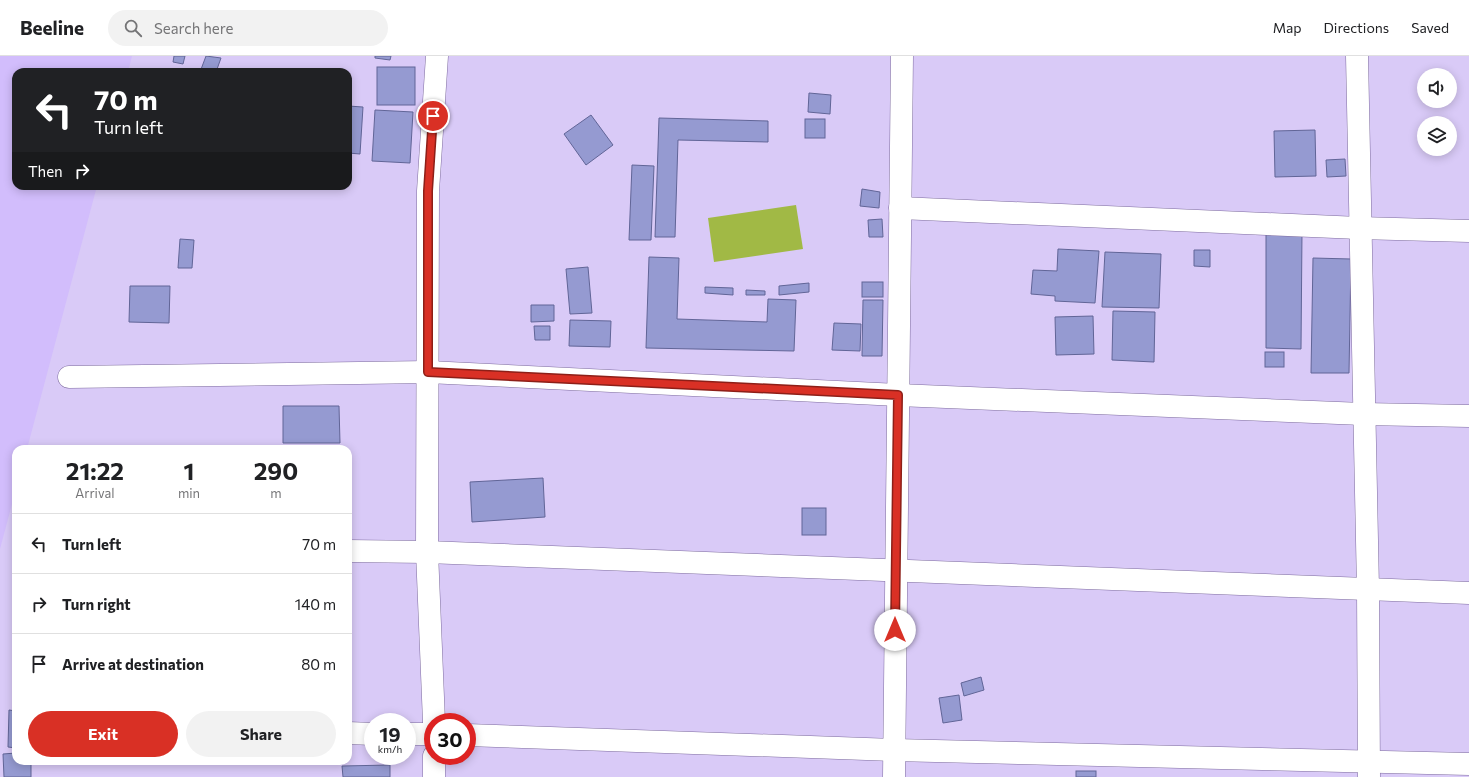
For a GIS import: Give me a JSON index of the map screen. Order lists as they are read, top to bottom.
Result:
{
  "page": {
    "header": "Beeline",
    "search": "Search here",
    "nav": ["Map", "Directions", "Saved"],
    "turn": ["70 m", "Turn left"],
    "then": "Then",
    "eta": [
      "21:22",
      "Arrival",
      "1",
      "min",
      "290",
      "m"
    ],
    "list": [
      {
        "name": "Turn left",
        "value": "70 m"
      },
      {
        "name": "Turn right",
        "value": "140 m"
      },
      {
        "name": "Arrive at destination",
        "value": "80 m"
      }
    ],
    "buttons": ["Exit", "Share"],
    "speed": "19 km/h",
    "limit": "30"
  }
}
